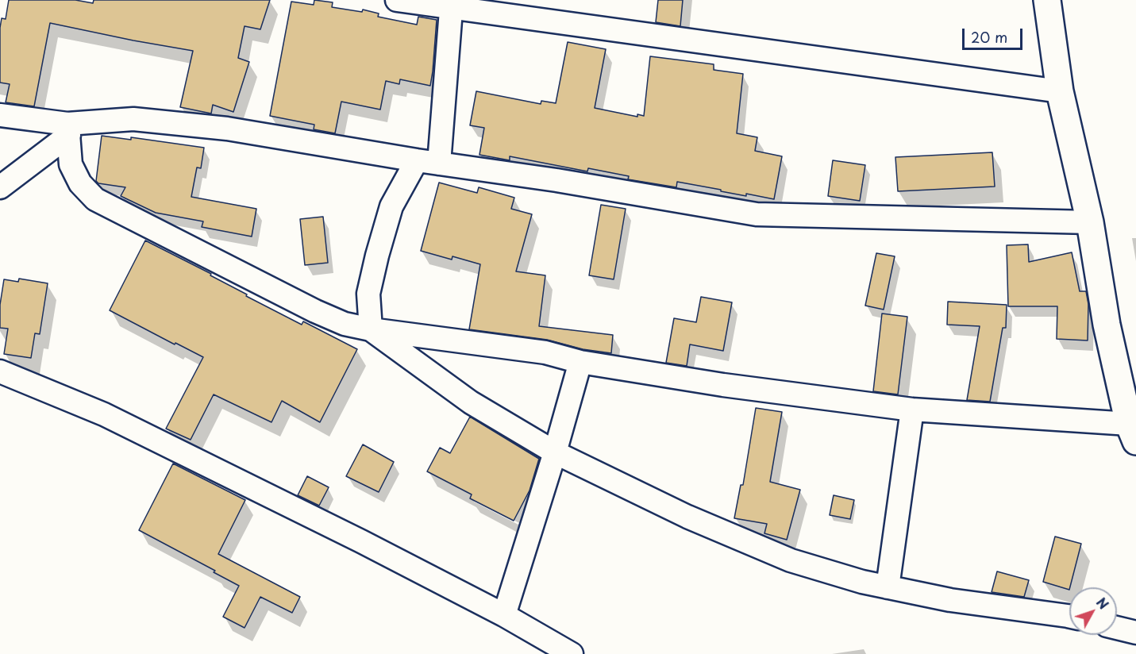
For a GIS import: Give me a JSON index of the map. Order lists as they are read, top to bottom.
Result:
{
  "scale_bar": "20 m",
  "north": "top right"
}
